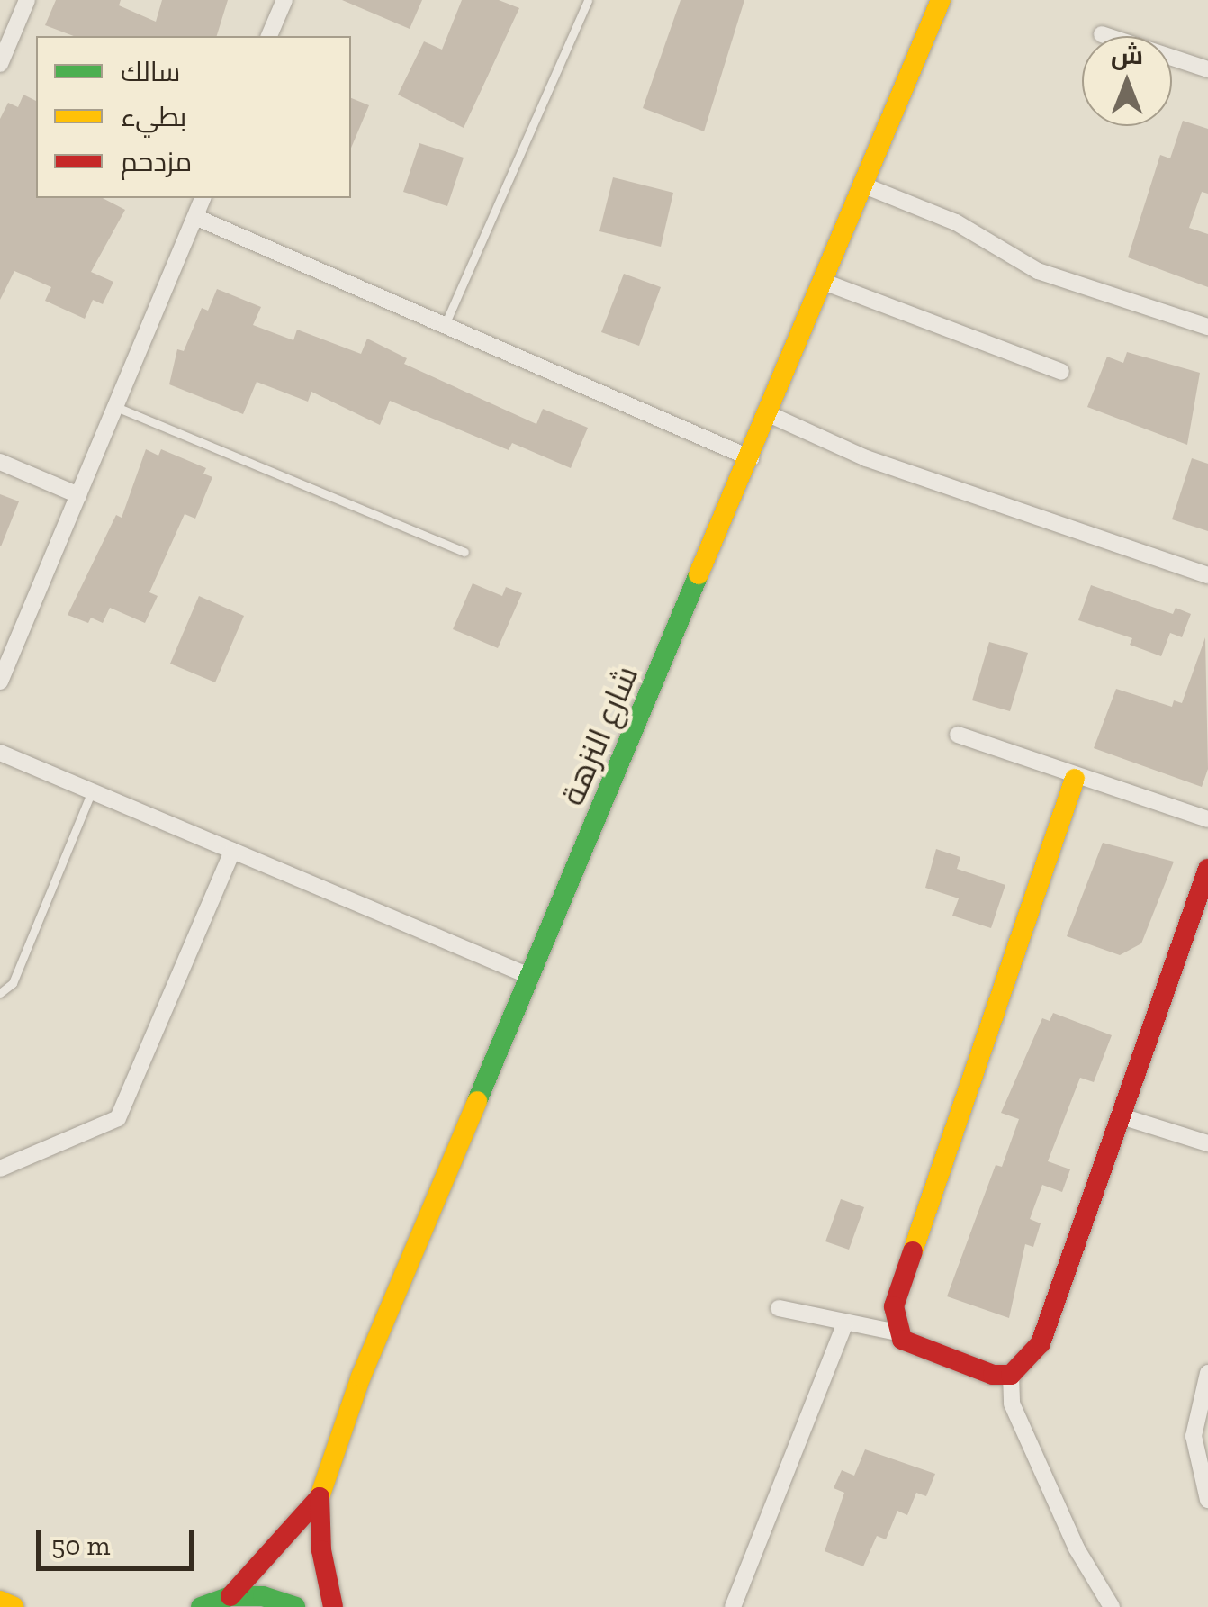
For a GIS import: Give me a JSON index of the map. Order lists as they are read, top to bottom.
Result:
{
  "streets": {
    "main road": ["شارع النزهة"]
  },
  "legend": ["سالك", "بطيء", "مزدحم"],
  "scale_bar": "50 m",
  "north": "top"
}
